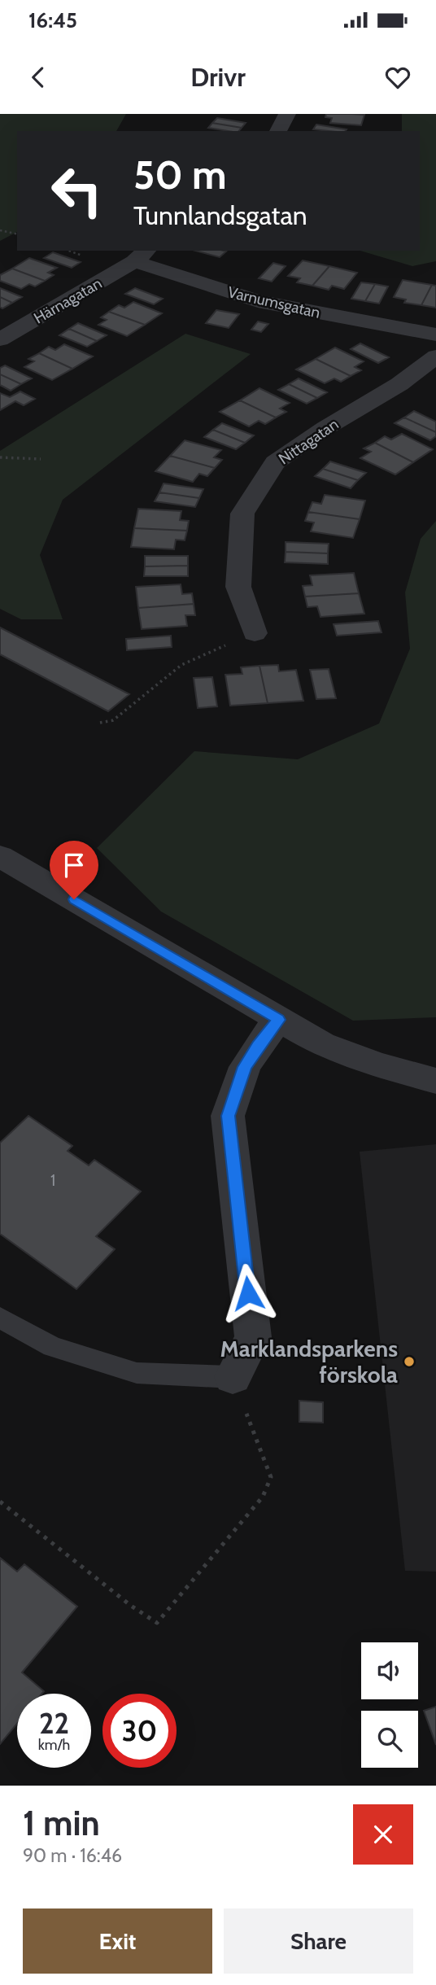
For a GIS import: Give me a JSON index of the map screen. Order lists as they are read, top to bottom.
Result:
{
  "streets": {
    "street": ["Härnagatan", "Varnumsgatan", "Nittagatan"]
  },
  "crossings": [
    ["Härnagatan", "Varnumsgatan"]
  ],
  "places": ["Marklandsparkens förskola"],
  "house_numbers": ["1"],
  "page": {
    "status": "16:45",
    "header": "Drivr",
    "turn": ["50 m", "Tunnlandsgatan"],
    "speed": "22 km/h",
    "limit": "30",
    "heading": ["1 min", "90 m · 16:46"],
    "buttons": ["Exit", "Share"]
  }
}
